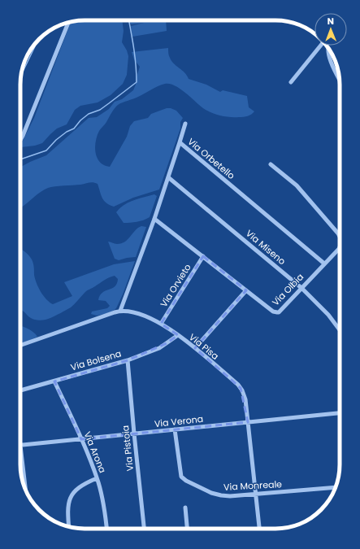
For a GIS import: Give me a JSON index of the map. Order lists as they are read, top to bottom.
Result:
{
  "streets": {
    "street": [
      "Via Orbetello",
      "Via Miseno",
      "Via Orvieto",
      "Via Olbia",
      "Via Pisa",
      "Via Bolsena",
      "Via Verona",
      "Via Pistoia",
      "Via Arona",
      "Via Monreale"
    ]
  },
  "crossings": [
    ["Via Orbetello", "Via Miseno"],
    ["Via Orbetello", "Via Olbia"],
    ["Via Orbetello", "Via Pisa"],
    ["Via Miseno", "Via Olbia"],
    ["Via Orvieto", "Via Olbia"],
    ["Via Orvieto", "Via Pisa"],
    ["Via Pisa", "Via Bolsena"],
    ["Via Pisa", "Via Verona"],
    ["Via Pisa", "Via Monreale"],
    ["Via Bolsena", "Via Pistoia"],
    ["Via Bolsena", "Via Arona"],
    ["Via Verona", "Via Pistoia"],
    ["Via Verona", "Via Arona"],
    ["Via Verona", "Via Monreale"]
  ],
  "north": "top"
}
